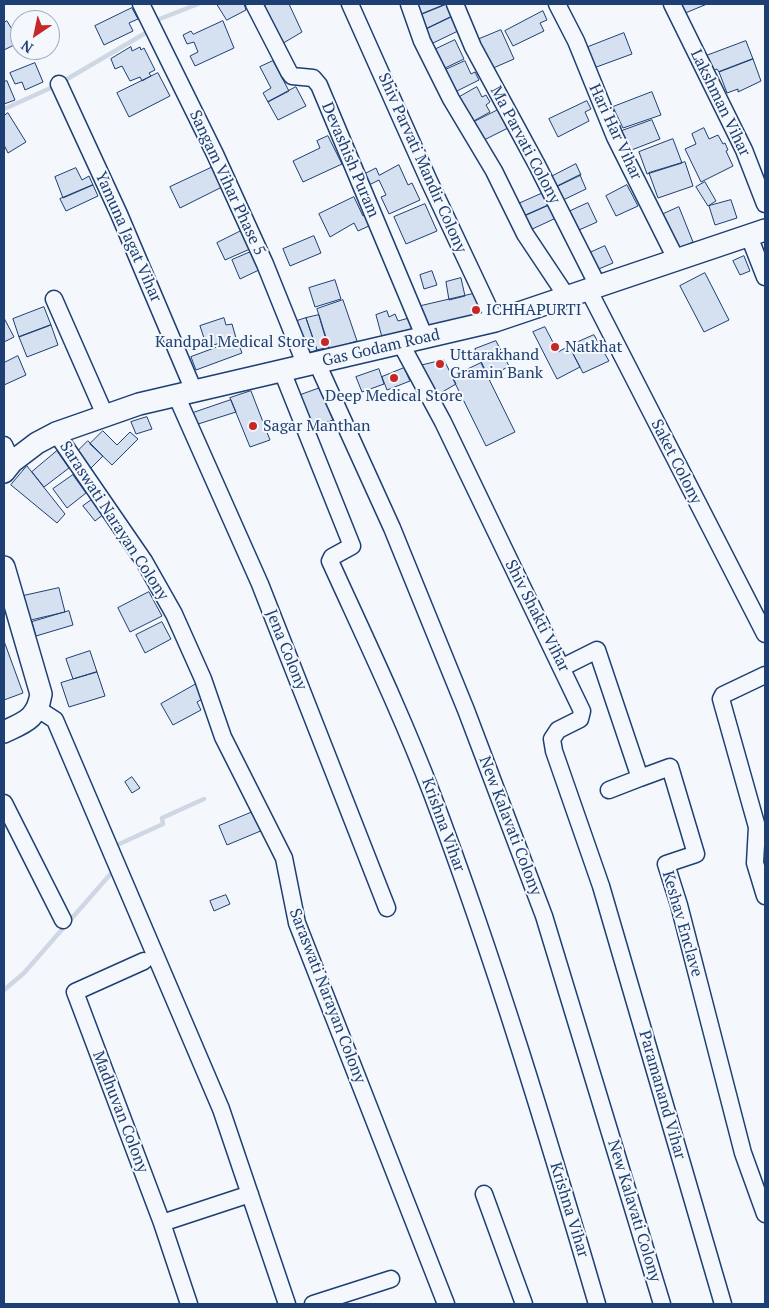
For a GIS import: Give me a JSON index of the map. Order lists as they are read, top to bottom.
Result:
{
  "streets": {
    "main road": ["Gas Godam Road"],
    "street": [
      "Lakshman Vihar",
      "Hari Har Vihar",
      "Ma Parvati Colony",
      "Devashish Puram",
      "Shiv Parvati Mandir Colony",
      "Sangam Vihar Phase 5",
      "Yamuna Jagat Vihar",
      "Saket Colony",
      "Saraswati Narayan Colony",
      "Shiv Shakti Vihar",
      "Jena Colony",
      "Krishna Vihar",
      "New Kalavati Colony",
      "Keshav Enclave",
      "Paramanand Vihar",
      "Madhuvan Colony"
    ]
  },
  "crossings": [
    ["Hari Har Vihar", "Gas Godam Road"],
    ["Ma Parvati Colony", "Gas Godam Road"],
    ["Ma Parvati Colony", "Saket Colony"],
    ["Devashish Puram", "Gas Godam Road"],
    ["Shiv Parvati Mandir Colony", "Gas Godam Road"],
    ["Sangam Vihar Phase 5", "Gas Godam Road"],
    ["Sangam Vihar Phase 5", "New Kalavati Colony"],
    ["Yamuna Jagat Vihar", "Gas Godam Road"],
    ["Yamuna Jagat Vihar", "Jena Colony"],
    ["Gas Godam Road", "Saket Colony"],
    ["Gas Godam Road", "Saraswati Narayan Colony"],
    ["Gas Godam Road", "Shiv Shakti Vihar"],
    ["Gas Godam Road", "Jena Colony"],
    ["Gas Godam Road", "Krishna Vihar"],
    ["Gas Godam Road", "New Kalavati Colony"],
    ["Shiv Shakti Vihar", "Paramanand Vihar"]
  ],
  "places": [
    "ICHHAPURTI",
    "Kandpal Medical Store",
    "Natkhat",
    "Uttarakhand Gramin Bank",
    "Deep Medical Store",
    "Sagar Manthan"
  ],
  "north": "bottom left"
}
